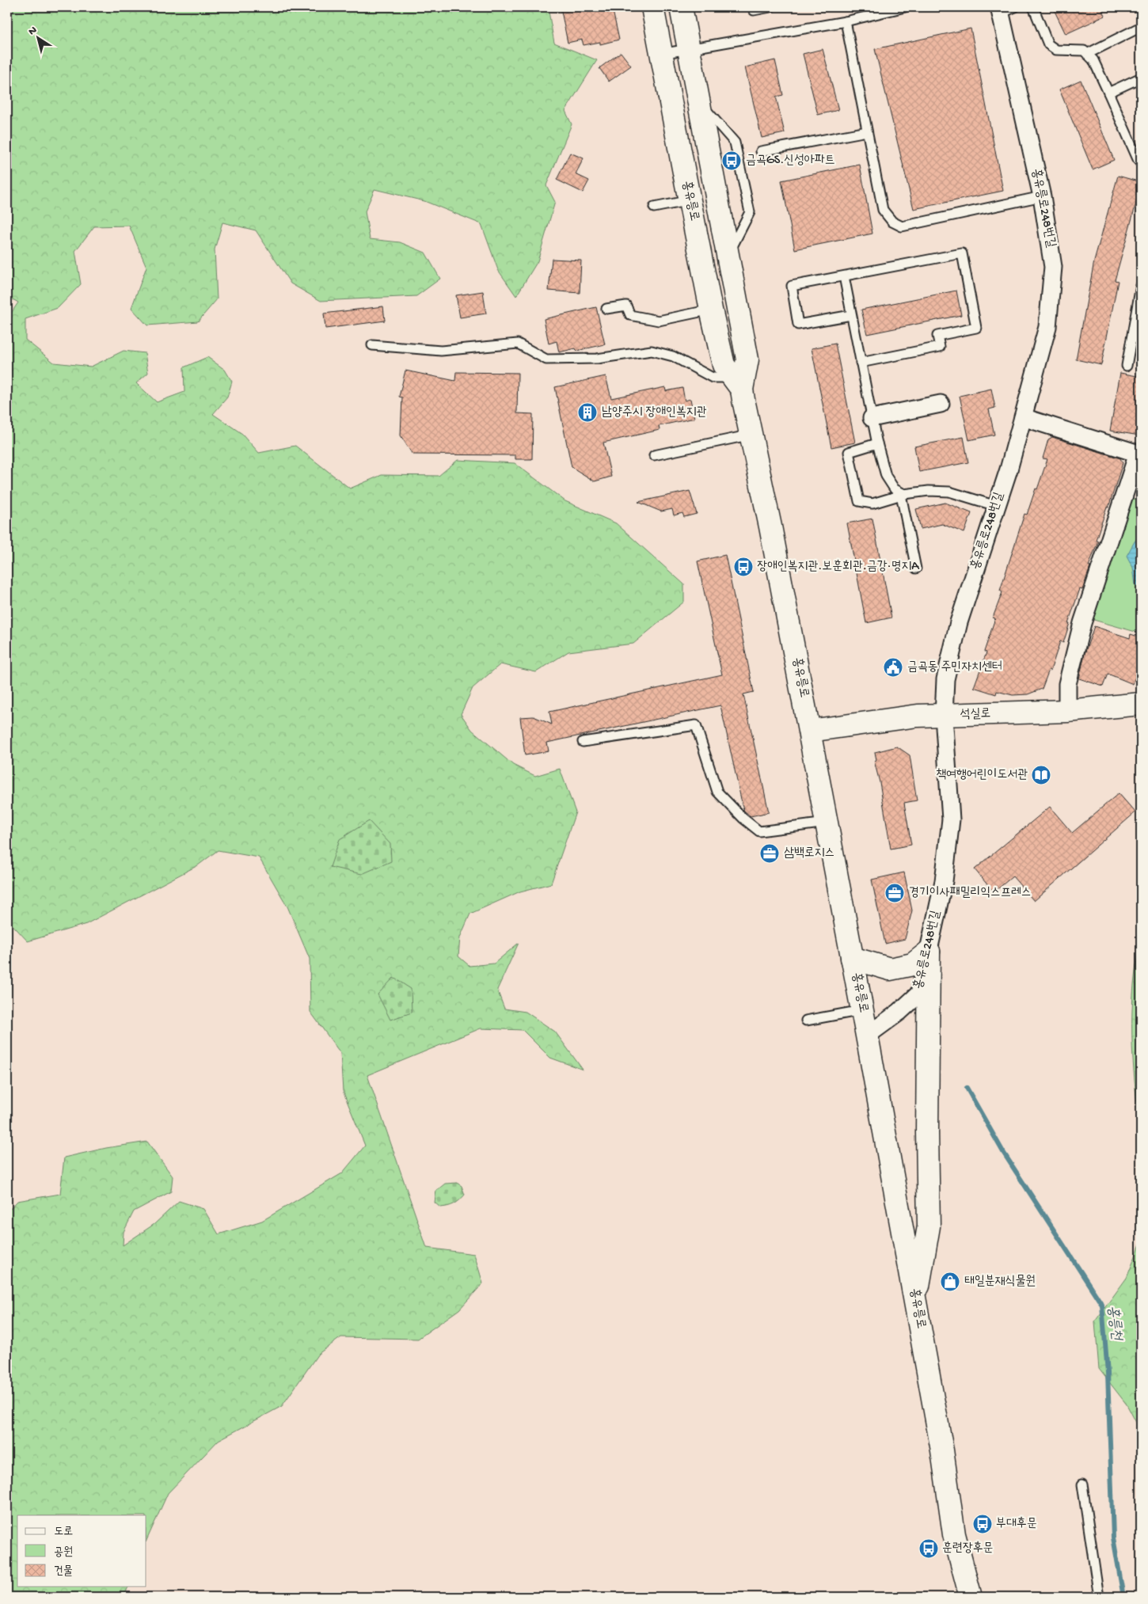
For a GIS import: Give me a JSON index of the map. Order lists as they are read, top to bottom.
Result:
{
  "streets": {
    "street": ["홍유릉로", "홍유릉로248번길", "석실로"]
  },
  "crossings": [
    ["홍유릉로", "홍유릉로248번길"],
    ["홍유릉로", "석실로"],
    ["홍유릉로248번길", "석실로"]
  ],
  "water": ["홍릉천"],
  "places": {
    "bus stop": [
      "금곡GS.신성아파트",
      "장애인복지관.보훈회관.금강·명지A",
      "부대후문",
      "훈련장후문"
    ],
    "building": ["남양주시 장애인복지관"],
    "public building": ["금곡동 주민자치센터"],
    "library": ["책여행어린이도서관"],
    "office": ["삼백로지스", "경기이사패밀리익스프레스"],
    "shop": ["태일분재식물원"]
  },
  "legend": ["도로", "공원", "건물"],
  "north": "top left"
}
